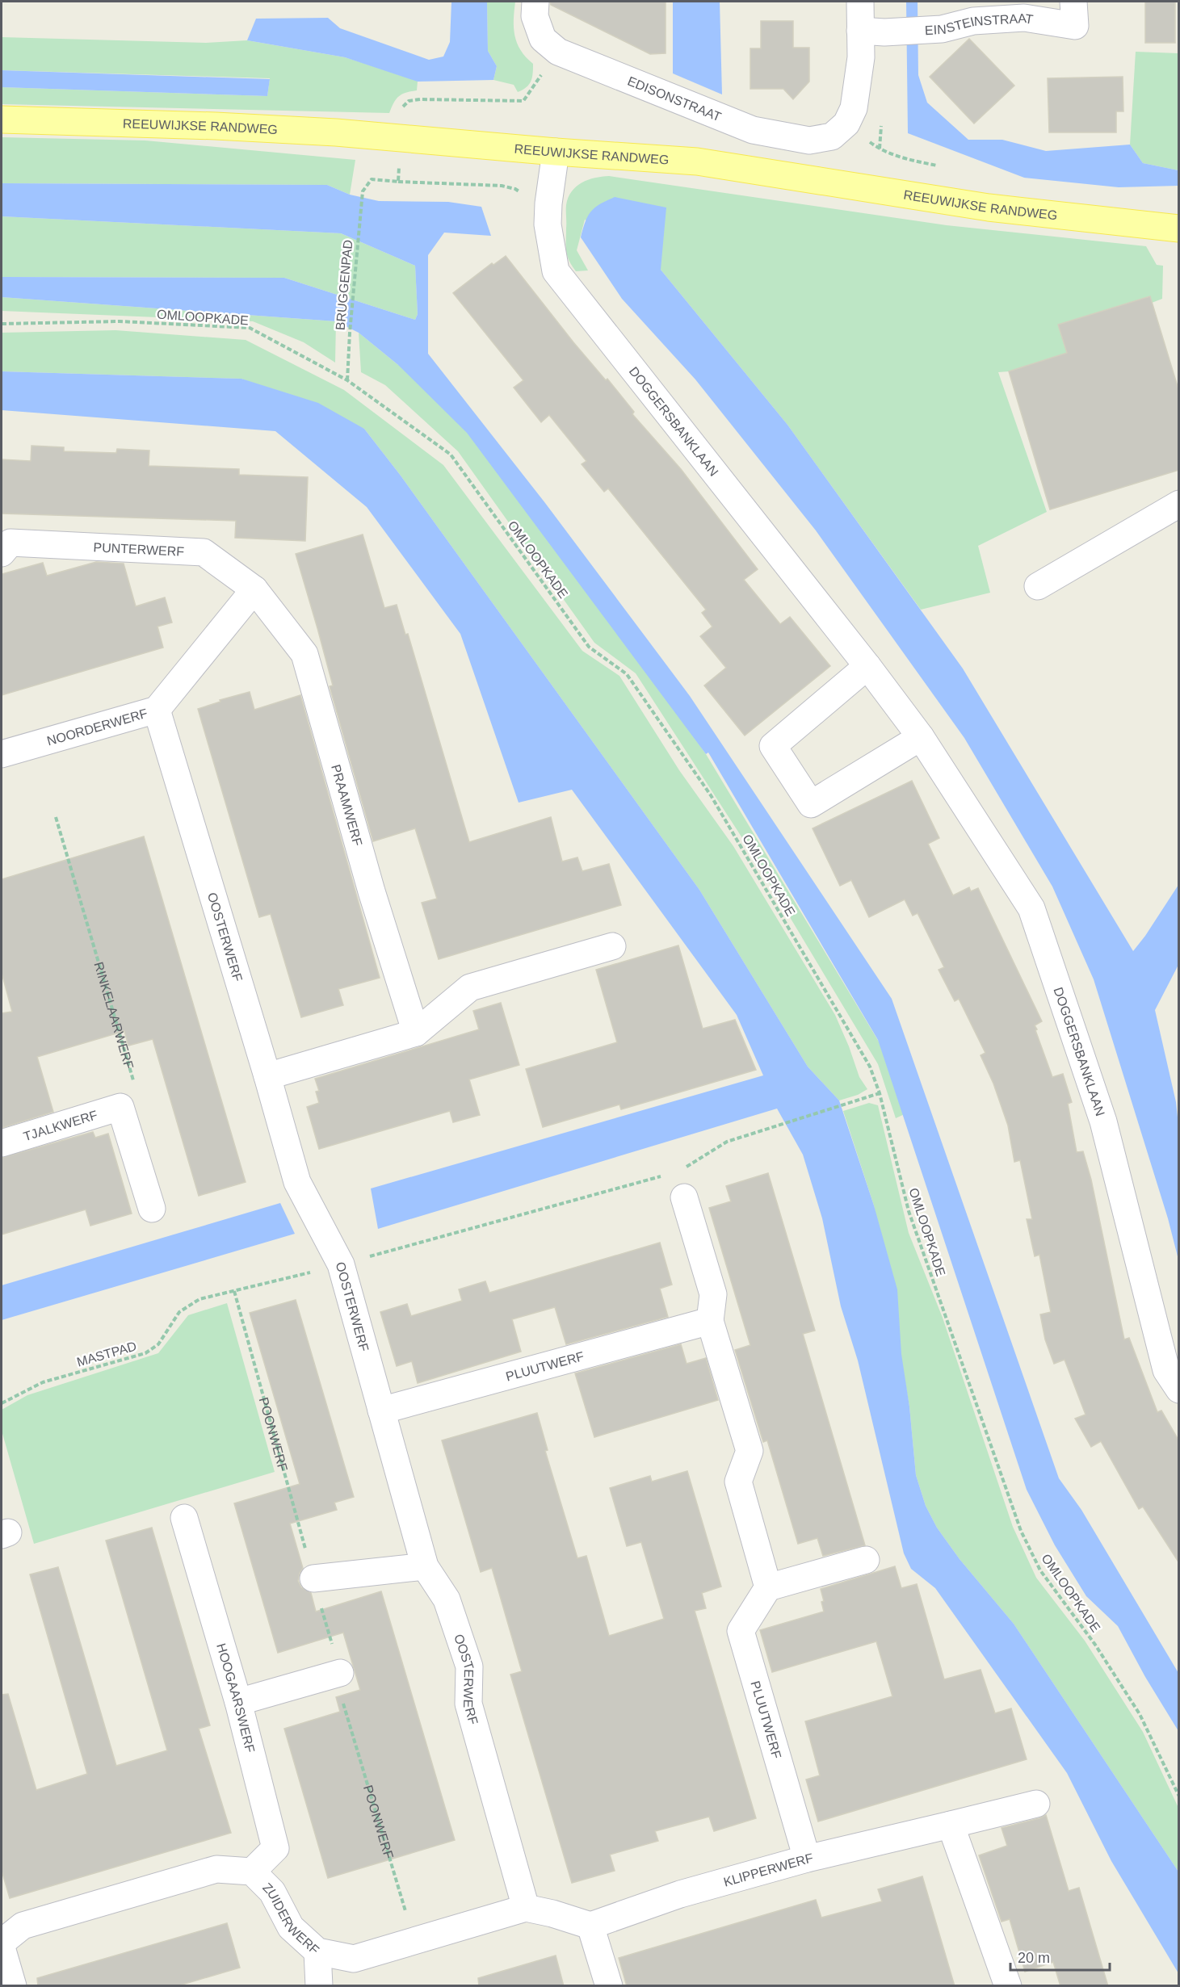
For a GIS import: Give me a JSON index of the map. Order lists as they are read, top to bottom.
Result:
{
  "streets": {
    "main road": ["REEUWIJKSE RANDWEG"],
    "street": [
      "EINSTEINSTRAAT",
      "EDISONSTRAAT",
      "DOGGERSBANKLAAN",
      "PUNTERWERF",
      "NOORDERWERF",
      "PRAAMWERF",
      "OOSTERWERF",
      "TJALKWERF",
      "PLUUTWERF",
      "HOOGAARSWERF",
      "KLIPPERWERF",
      "ZUIDERWERF"
    ],
    "path": [
      "BRUGGENPAD",
      "OMLOOPKADE",
      "RINKELAARWERF",
      "MASTPAD",
      "POONWERF"
    ]
  },
  "crossings": [
    ["EINSTEINSTRAAT", "EDISONSTRAAT"],
    ["REEUWIJKSE RANDWEG", "DOGGERSBANKLAAN"],
    ["BRUGGENPAD", "OMLOOPKADE"],
    ["PUNTERWERF", "NOORDERWERF"],
    ["PUNTERWERF", "PRAAMWERF"],
    ["NOORDERWERF", "PRAAMWERF"],
    ["NOORDERWERF", "OOSTERWERF"],
    ["OOSTERWERF", "MASTPAD"],
    ["OOSTERWERF", "PLUUTWERF"],
    ["OOSTERWERF", "ZUIDERWERF"],
    ["RINKELAARWERF", "TJALKWERF"],
    ["MASTPAD", "POONWERF"],
    ["PLUUTWERF", "KLIPPERWERF"],
    ["POONWERF", "ZUIDERWERF"],
    ["HOOGAARSWERF", "ZUIDERWERF"],
    ["KLIPPERWERF", "ZUIDERWERF"]
  ],
  "scale_bar": "20 m"
}
